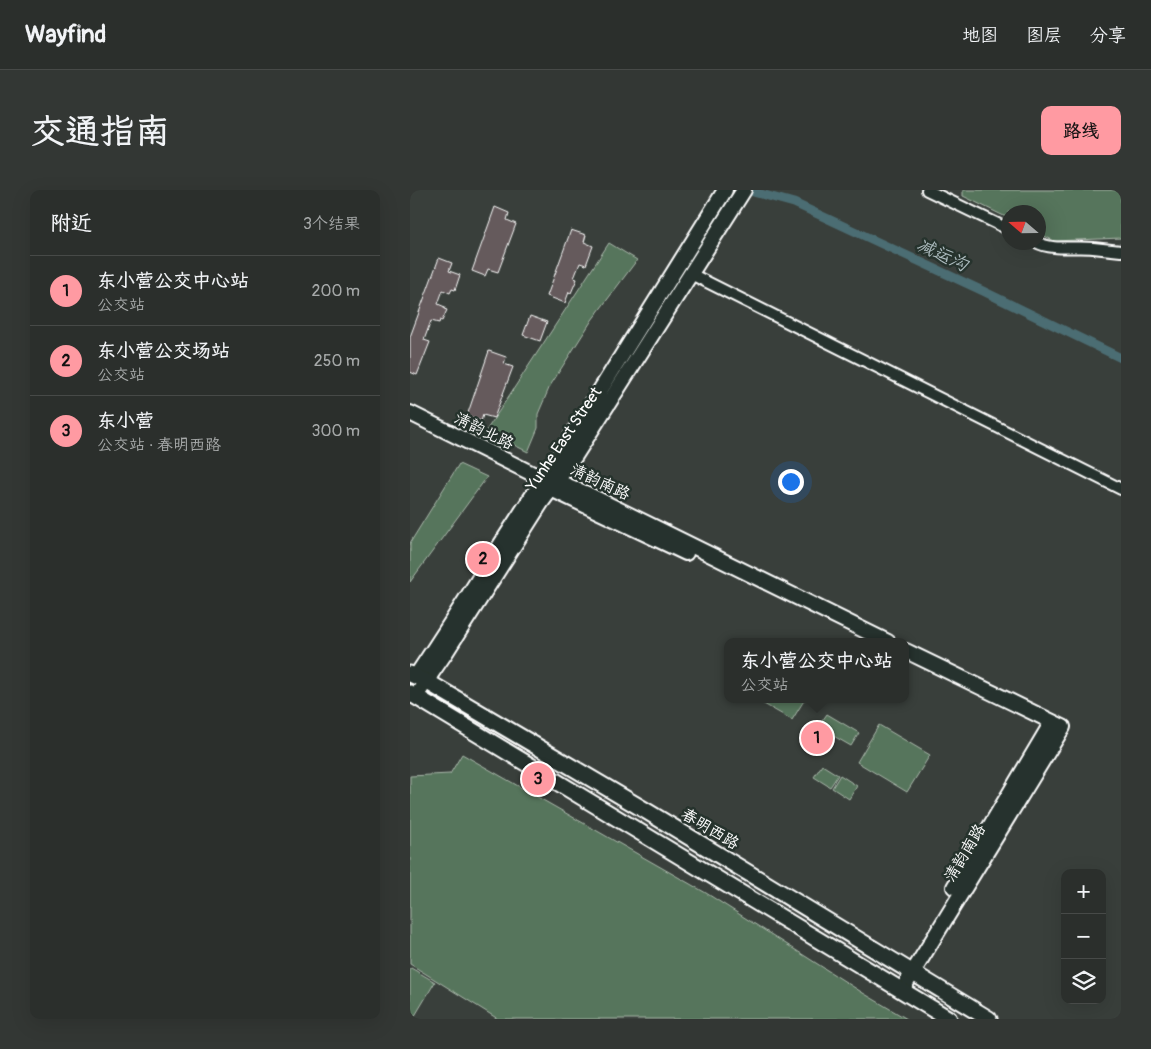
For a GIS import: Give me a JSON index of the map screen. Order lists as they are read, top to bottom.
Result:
{
  "streets": {
    "main road": [
      "清韵北路",
      "Yunhe East Street",
      "清韵南路",
      "春明西路"
    ]
  },
  "crossings": [
    ["清韵北路", "Yunhe East Street"],
    ["清韵北路", "清韵南路"],
    ["Yunhe East Street", "清韵南路"],
    ["Yunhe East Street", "春明西路"],
    ["清韵南路", "春明西路"]
  ],
  "water": ["减运沟"],
  "north": "left",
  "page": {
    "header": "Wayfind",
    "nav": ["地图", "图层", "分享"],
    "buttons": "路线",
    "title": "交通指南",
    "heading": ["附近", "3个结果"],
    "list": [
      {
        "mark": "1",
        "name": "东小营公交中心站",
        "note": "公交站",
        "value": "200 m"
      },
      {
        "mark": "2",
        "name": "东小营公交场站",
        "note": "公交站",
        "value": "250 m"
      },
      {
        "mark": "3",
        "name": "东小营",
        "note": "公交站 · 春明西路",
        "value": "300 m"
      }
    ],
    "pins": ["2", "1", "3"],
    "popup": ["东小营公交中心站", "公交站"],
    "map_buttons": ["+", "−"]
  }
}
